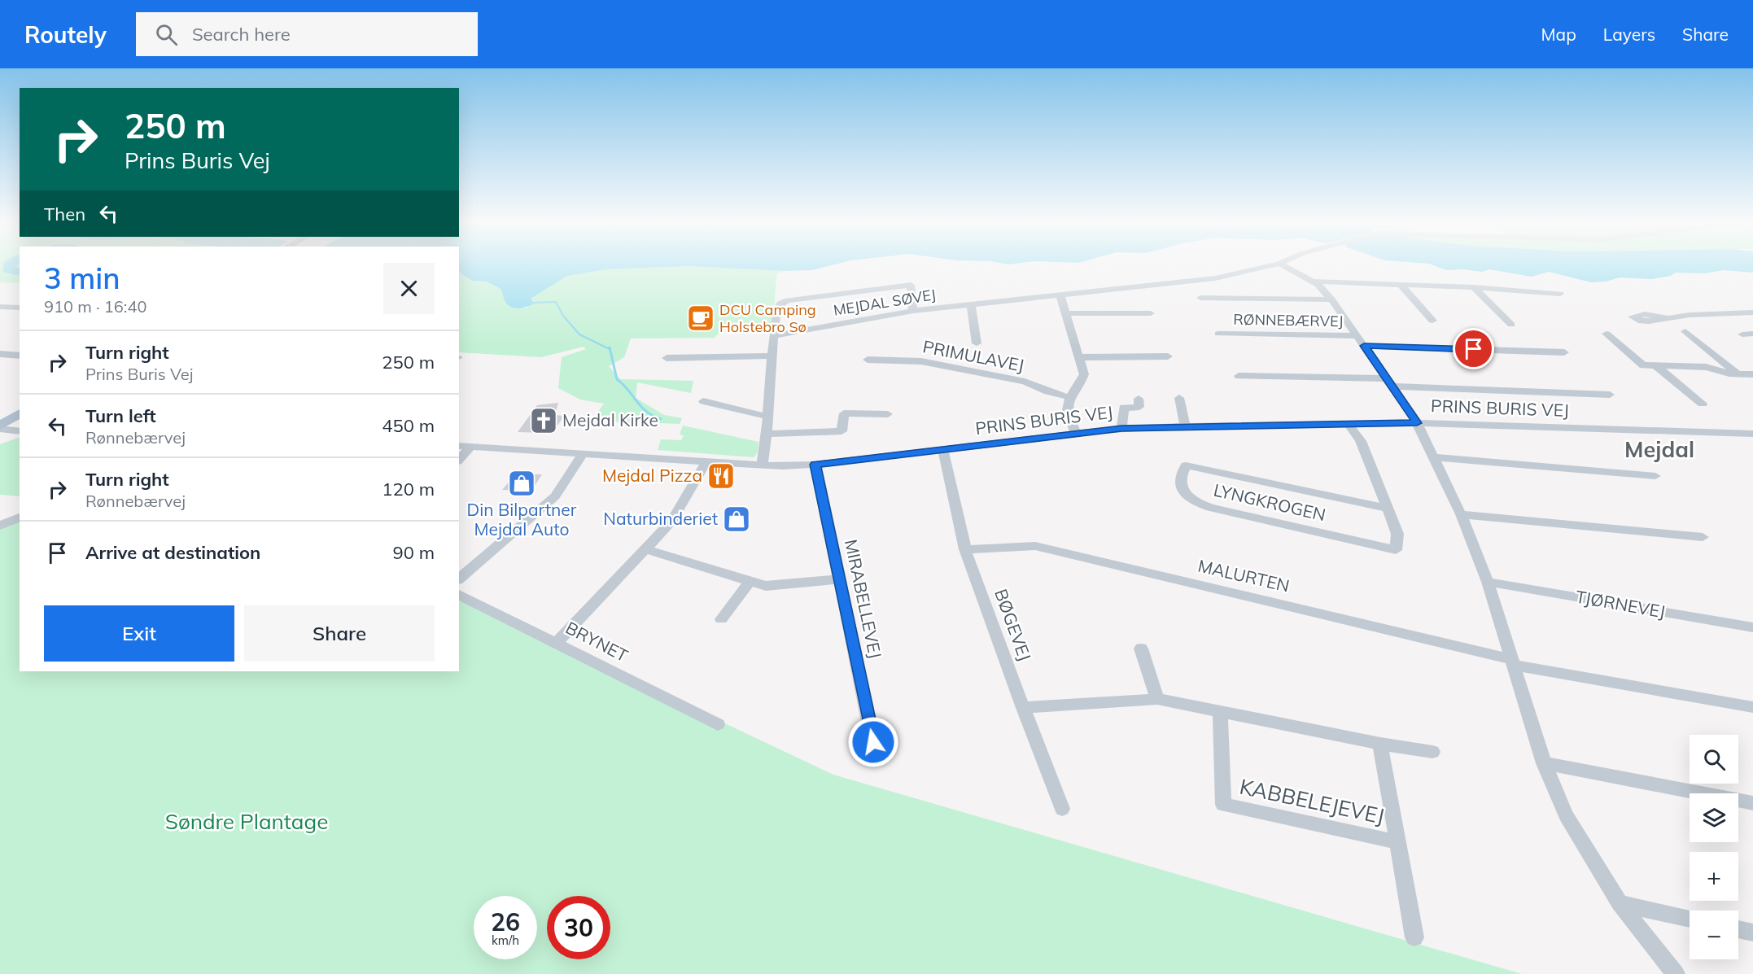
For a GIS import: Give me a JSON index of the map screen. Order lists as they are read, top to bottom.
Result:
{
  "streets": {
    "street": [
      "MEJDAL SØVEJ",
      "RØNNEBÆRVEJ",
      "PRIMULAVEJ",
      "PRINS BURIS VEJ",
      "LYNGKROGEN",
      "MALURTEN",
      "MIRABELLEVEJ",
      "TJØRNEVEJ",
      "BØGEVEJ",
      "BRYNET",
      "KABBELEJEVEJ"
    ]
  },
  "crossings": [
    ["MEJDAL SØVEJ", "RØNNEBÆRVEJ"],
    ["RØNNEBÆRVEJ", "PRINS BURIS VEJ"],
    ["PRINS BURIS VEJ", "LYNGKROGEN"],
    ["PRINS BURIS VEJ", "MIRABELLEVEJ"],
    ["PRINS BURIS VEJ", "BØGEVEJ"],
    ["MALURTEN", "BØGEVEJ"]
  ],
  "districts": ["Mejdal"],
  "parks": ["Søndre Plantage"],
  "places": {
    "cafe": ["DCU Camping Holstebro Sø"],
    "church": ["Mejdal Kirke"],
    "restaurant": ["Mejdal Pizza"],
    "shop": ["Din Bilpartner Mejdal Auto", "Naturbinderiet"]
  },
  "page": {
    "header": "Routely",
    "search": "Search here",
    "nav": ["Map", "Layers", "Share"],
    "turn": ["250 m", "Prins Buris Vej"],
    "then": "Then",
    "heading": ["3 min", "910 m · 16:40"],
    "list": [
      {
        "name": "Turn right",
        "note": "Prins Buris Vej",
        "value": "250 m"
      },
      {
        "name": "Turn left",
        "note": "Rønnebærvej",
        "value": "450 m"
      },
      {
        "name": "Turn right",
        "note": "Rønnebærvej",
        "value": "120 m"
      },
      {
        "name": "Arrive at destination",
        "value": "90 m"
      }
    ],
    "buttons": ["Exit", "Share"],
    "map_buttons": ["+", "−"],
    "speed": "26 km/h",
    "limit": "30"
  }
}
